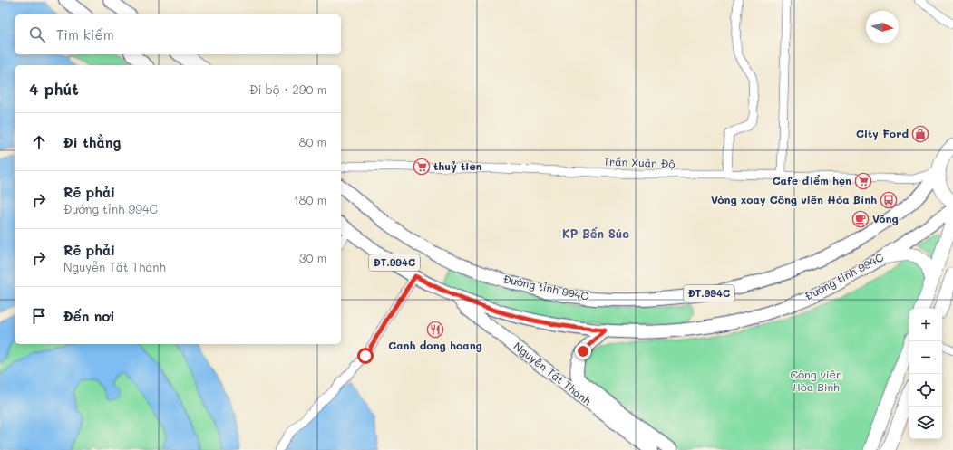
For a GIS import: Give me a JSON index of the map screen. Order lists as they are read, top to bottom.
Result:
{
  "streets": {
    "main road": ["ĐT.994C", "Đường tỉnh 994C", "Nguyễn Tất Thành"],
    "street": ["Trần Xuân Độ"]
  },
  "crossings": [
    ["Trần Xuân Độ", "Đường tỉnh 994C"],
    ["Đường tỉnh 994C", "Nguyễn Tất Thành"]
  ],
  "districts": ["KP Bến Súc"],
  "parks": ["Công viên Hòa Bình"],
  "places": {
    "shop": ["City Ford"],
    "supermarket": ["thuỷ tien", "Cafe điểm hẹn"],
    "bus stop": ["Vòng xoay Công viên Hòa Bình"],
    "cafe": ["Võng"],
    "restaurant": ["Canh dong hoang"]
  },
  "north": "right",
  "page": {
    "search": "Tìm kiếm",
    "heading": ["4 phút", "Đi bộ · 290 m"],
    "list": [
      ["Đi thẳng", "80 m"],
      ["Rẽ phải", "Đường tỉnh 994C", "180 m"],
      ["Rẽ phải", "Nguyễn Tất Thành", "30 m"],
      "Đến nơi"
    ],
    "map_buttons": ["+", "−"]
  }
}
